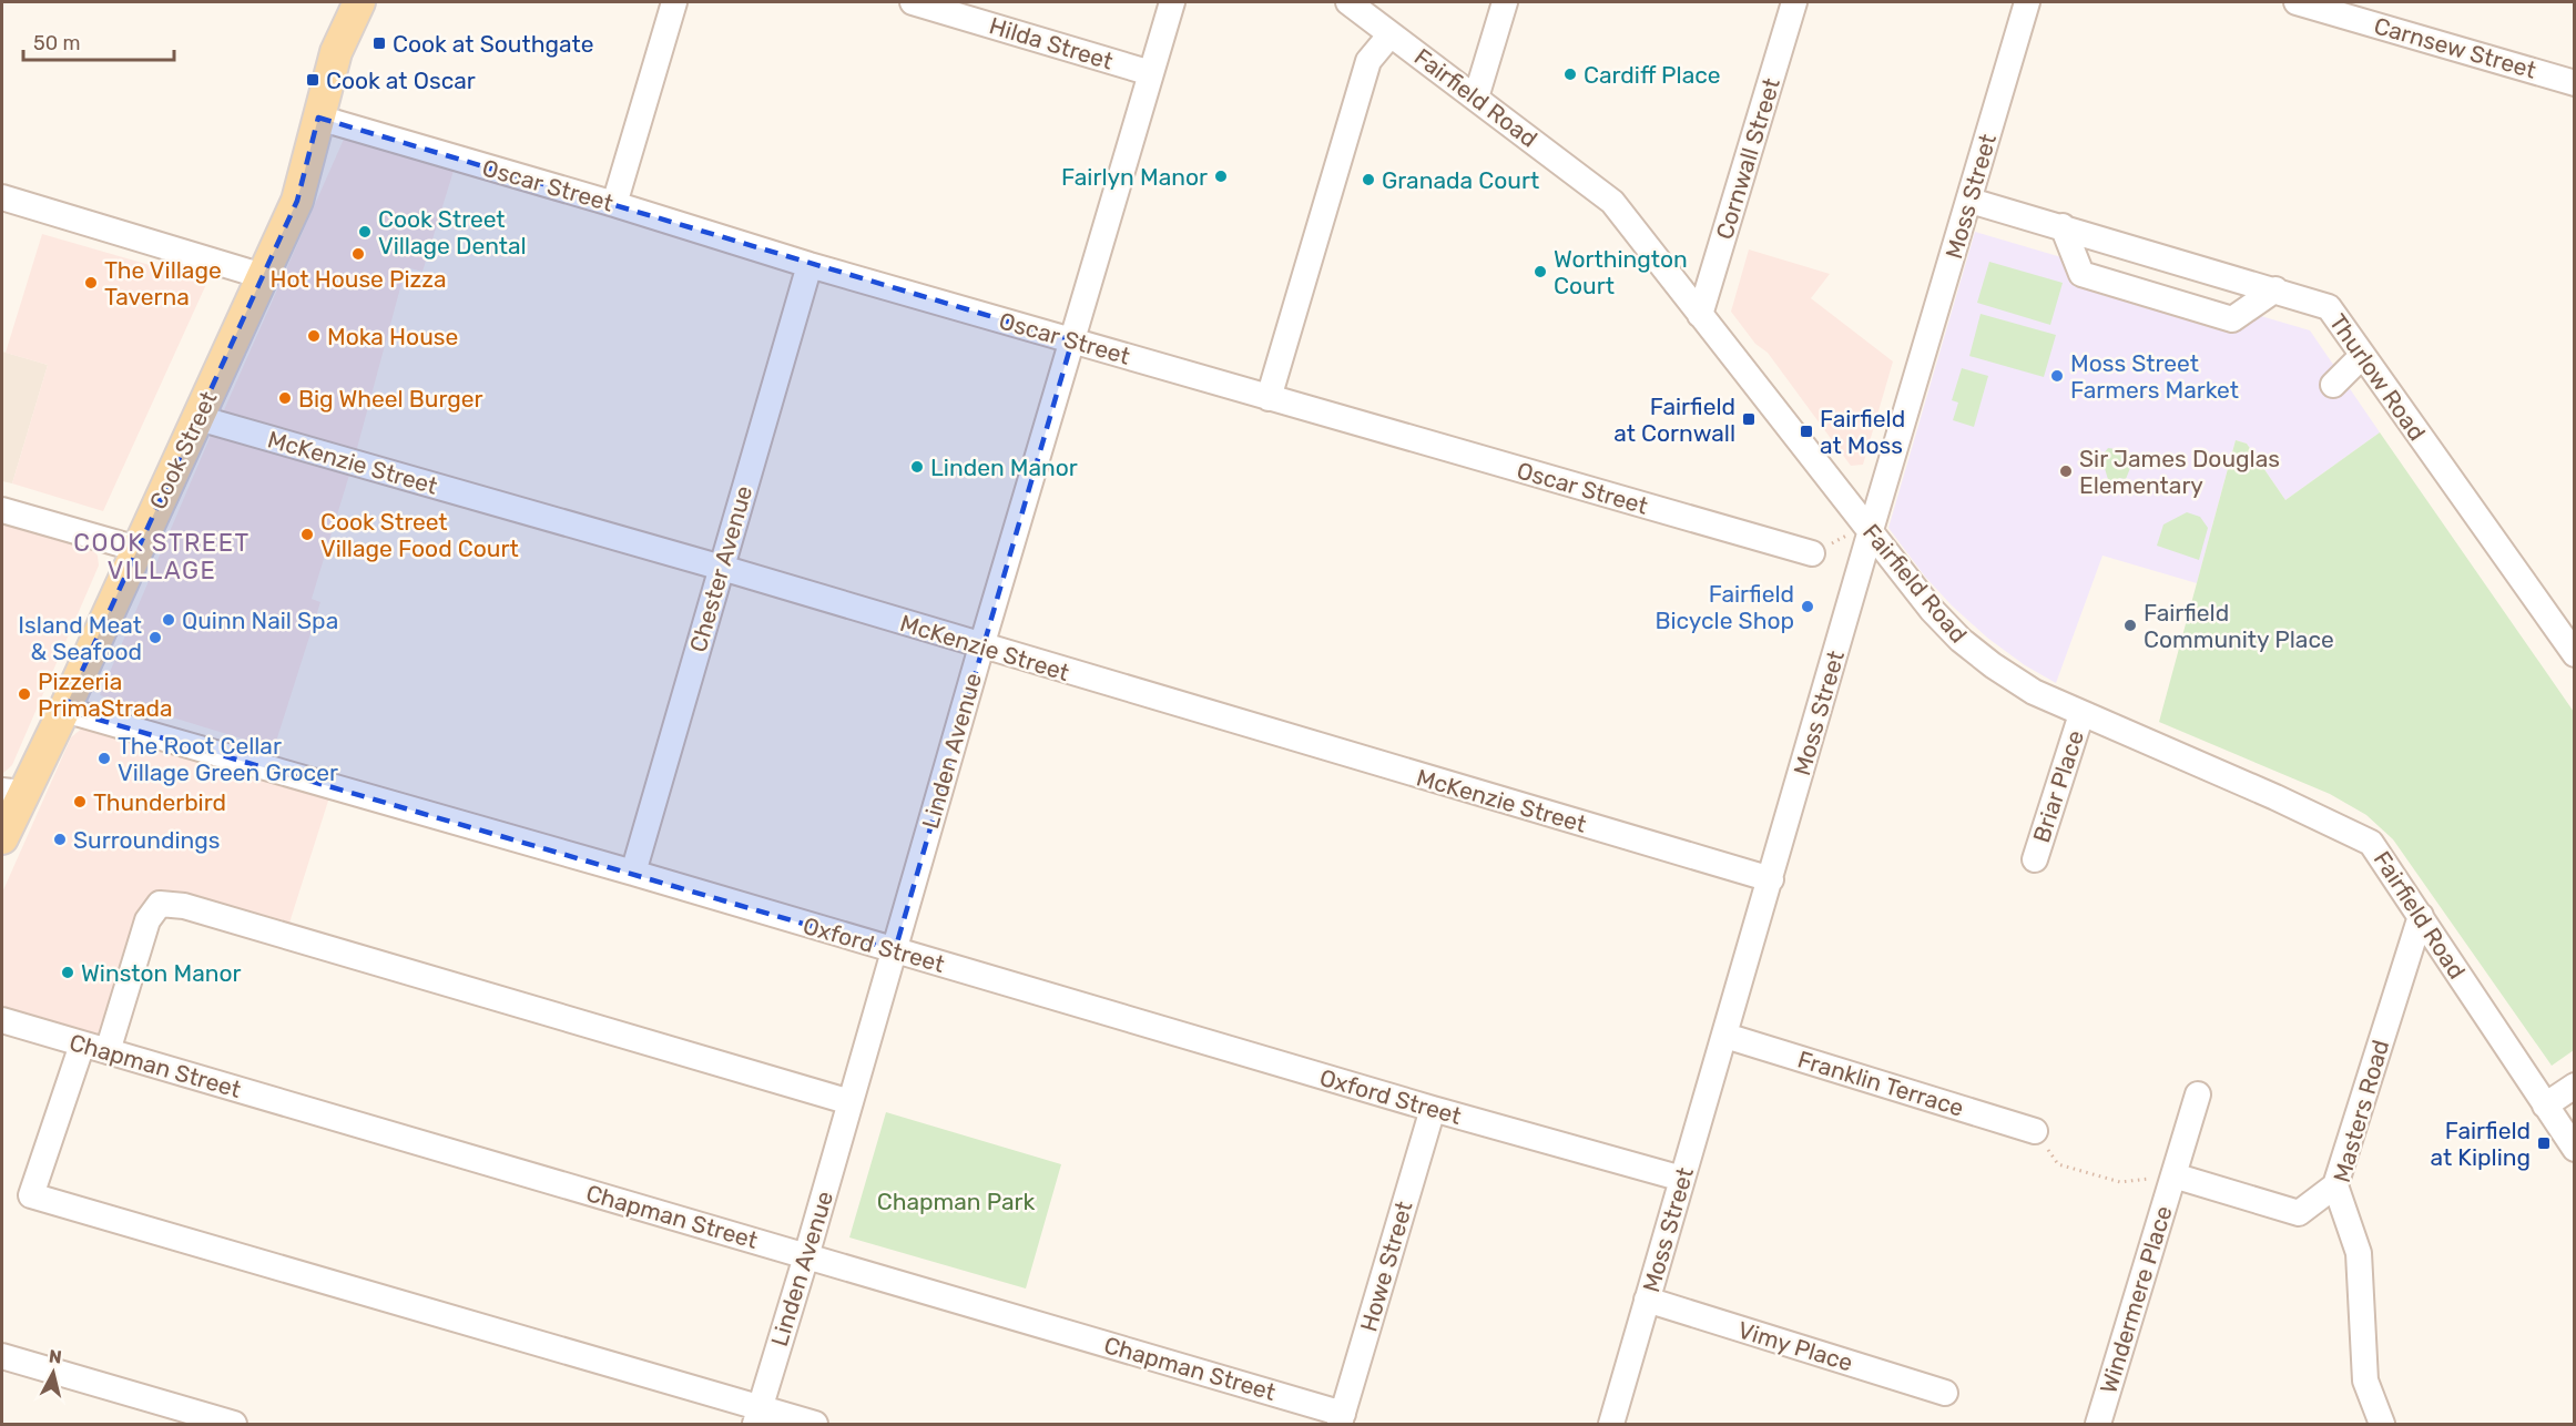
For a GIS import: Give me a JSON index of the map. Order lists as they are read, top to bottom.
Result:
{
  "streets": {
    "main road": ["Cook Street"],
    "street": [
      "Hilda Street",
      "Carnsew Street",
      "Fairfield Road",
      "Cornwall Street",
      "Oscar Street",
      "Moss Street",
      "Thurlow Road",
      "McKenzie Street",
      "Chester Avenue",
      "Linden Avenue",
      "Briar Place",
      "Oxford Street",
      "Chapman Street",
      "Franklin Terrace",
      "Masters Road",
      "Howe Street",
      "Windermere Place",
      "Vimy Place"
    ]
  },
  "crossings": [
    ["Hilda Street", "Linden Avenue"],
    ["Fairfield Road", "Cornwall Street"],
    ["Fairfield Road", "Moss Street"],
    ["Fairfield Road", "Briar Place"],
    ["Fairfield Road", "Masters Road"],
    ["Oscar Street", "Cook Street"],
    ["Oscar Street", "Chester Avenue"],
    ["Oscar Street", "Linden Avenue"],
    ["Moss Street", "Thurlow Road"],
    ["Moss Street", "McKenzie Street"],
    ["Moss Street", "Oxford Street"],
    ["Moss Street", "Franklin Terrace"],
    ["Moss Street", "Vimy Place"],
    ["Cook Street", "McKenzie Street"],
    ["Cook Street", "Oxford Street"],
    ["McKenzie Street", "Chester Avenue"],
    ["McKenzie Street", "Linden Avenue"],
    ["Chester Avenue", "Oxford Street"],
    ["Linden Avenue", "Oxford Street"],
    ["Linden Avenue", "Chapman Street"],
    ["Oxford Street", "Howe Street"],
    ["Chapman Street", "Howe Street"],
    ["Masters Road", "Windermere Place"]
  ],
  "districts": ["COOK STREET VILLAGE"],
  "parks": ["Chapman Park"],
  "places": {
    "transit": [
      "Cook at Southgate",
      "Cook at Oscar",
      "Fairfield at Cornwall",
      "Fairfield at Moss",
      "Fairfield at Kipling"
    ],
    "other": [
      "Cardiff Place",
      "Fairlyn Manor",
      "Granada Court",
      "Cook Street Village Dental",
      "Hot House Pizza",
      "Worthington Court",
      "The Village Taverna",
      "Moka House",
      "Moss Street Farmers Market",
      "Big Wheel Burger",
      "Linden Manor",
      "Sir James Douglas Elementary",
      "Cook Street Village Food Court",
      "Fairfield Bicycle Shop",
      "Quinn Nail Spa",
      "Fairfield Community Place",
      "Island Meat & Seafood",
      "Pizzeria PrimaStrada",
      "The Root Cellar Village Green Grocer",
      "Thunderbird",
      "Surroundings",
      "Winston Manor"
    ]
  },
  "scale_bar": "50 m",
  "north": "top"
}
